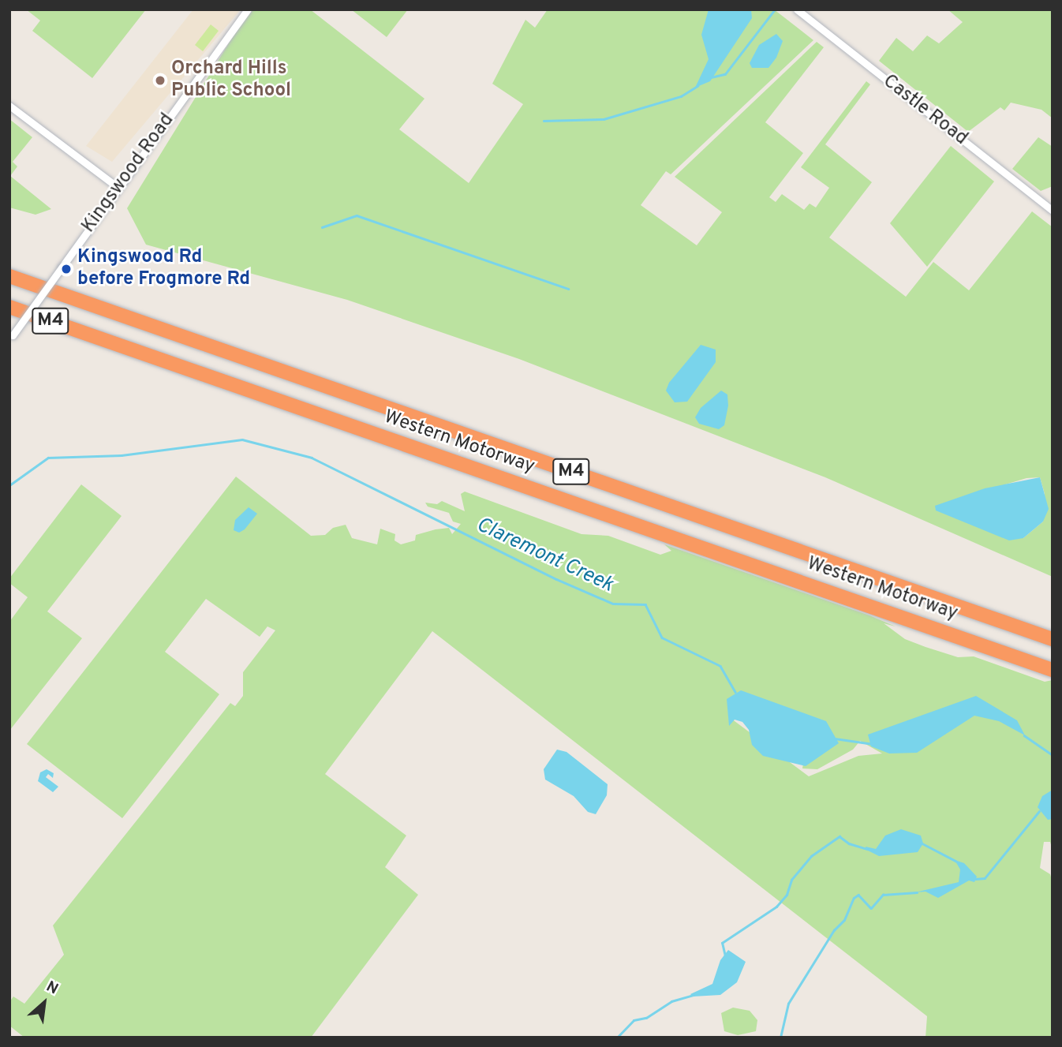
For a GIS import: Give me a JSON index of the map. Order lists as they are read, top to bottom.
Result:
{
  "streets": {
    "highway": ["M4", "Western Motorway"],
    "street": ["Castle Road", "Kingswood Road"]
  },
  "water": ["Claremont Creek"],
  "places": ["Orchard Hills Public School", "Kingswood Rd before Frogmore Rd"],
  "north": "top right"
}
